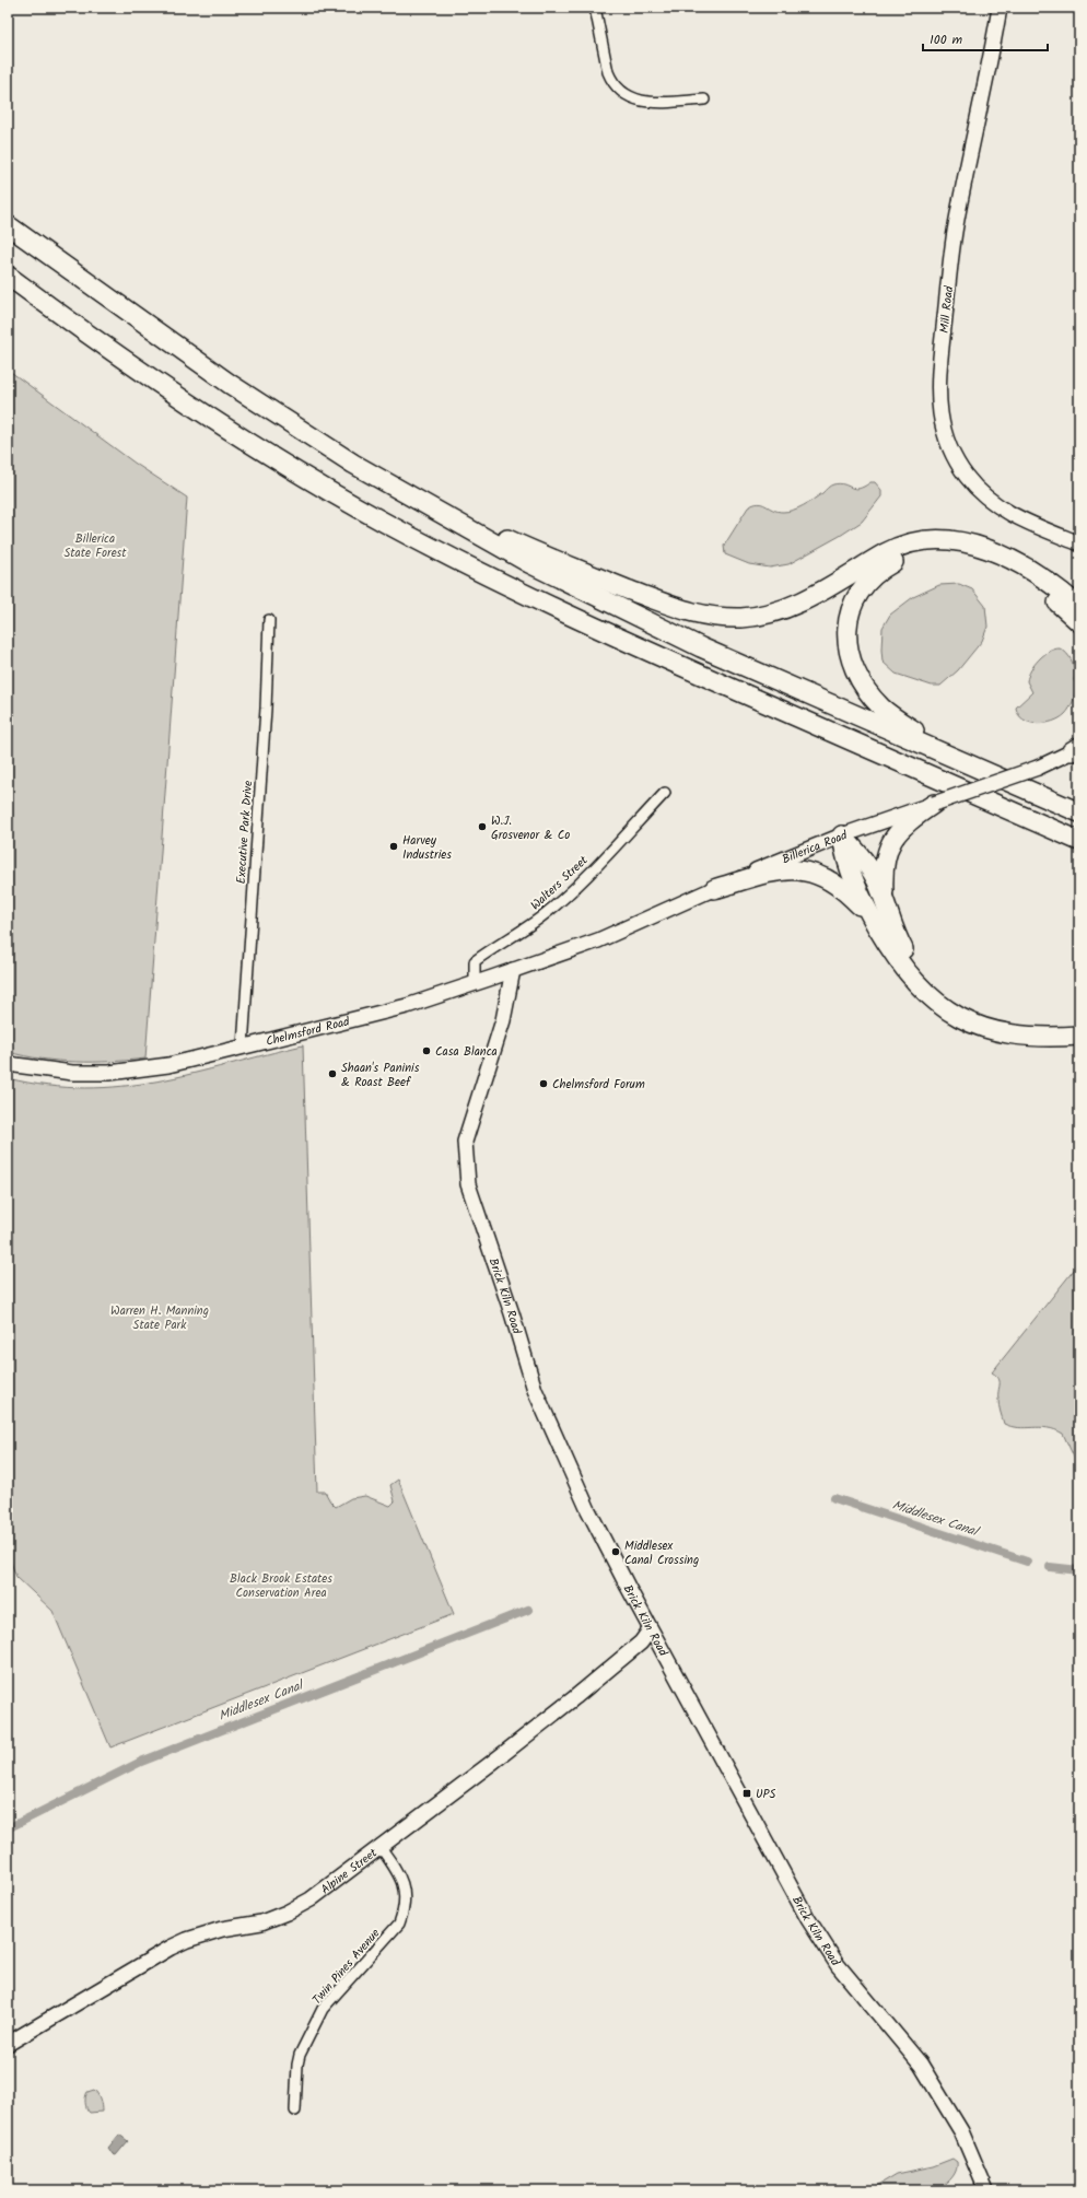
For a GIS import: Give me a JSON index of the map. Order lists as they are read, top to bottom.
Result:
{
  "streets": {
    "street": [
      "Mill Road",
      "Executive Park Drive",
      "Billerica Road",
      "Walters Street",
      "Chelmsford Road",
      "Brick Kiln Road",
      "Alpine Street",
      "Twin Pines Avenue"
    ]
  },
  "crossings": [
    ["Executive Park Drive", "Chelmsford Road"],
    ["Billerica Road", "Chelmsford Road"],
    ["Walters Street", "Chelmsford Road"],
    ["Chelmsford Road", "Brick Kiln Road"],
    ["Brick Kiln Road", "Alpine Street"],
    ["Alpine Street", "Twin Pines Avenue"]
  ],
  "water": ["Middlesex Canal"],
  "parks": ["Billerica State Forest", "Warren H. Manning State Park", "Black Brook Estates Conservation Area"],
  "places": {
    "other": [
      "W.J. Grosvenor & Co",
      "Harvey Industries",
      "Casa Blanca",
      "Shaan's Paninis & Roast Beef",
      "Chelmsford Forum",
      "Middlesex Canal Crossing"
    ],
    "transit": ["UPS"]
  },
  "scale_bar": "100 m"
}
